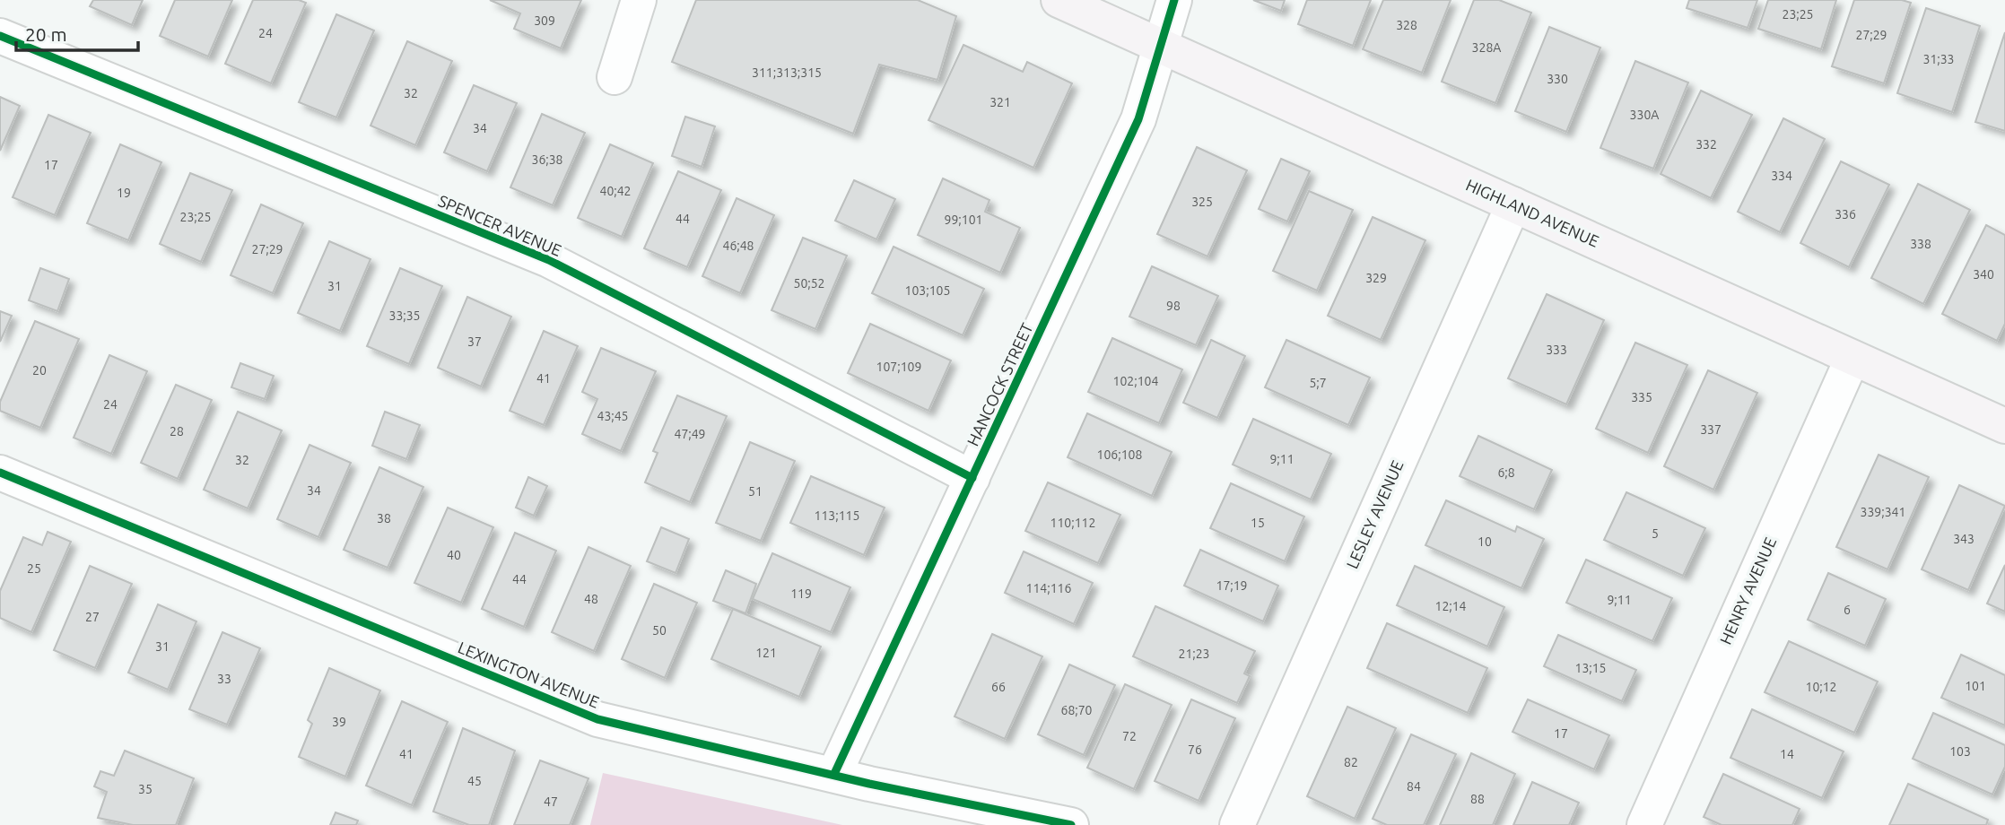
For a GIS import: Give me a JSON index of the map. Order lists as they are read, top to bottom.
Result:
{
  "streets": {
    "main road": ["HIGHLAND AVENUE"],
    "street": [
      "SPENCER AVENUE",
      "HANCOCK STREET",
      "LESLEY AVENUE",
      "HENRY AVENUE",
      "LEXINGTON AVENUE"
    ]
  },
  "crossings": [
    ["HIGHLAND AVENUE", "HANCOCK STREET"],
    ["HIGHLAND AVENUE", "LESLEY AVENUE"],
    ["HIGHLAND AVENUE", "HENRY AVENUE"],
    ["SPENCER AVENUE", "HANCOCK STREET"],
    ["HANCOCK STREET", "LEXINGTON AVENUE"]
  ],
  "house_numbers": [
    "23;25",
    "309",
    "328",
    "24",
    "27;29",
    "328A",
    "31;33",
    "311;313;315",
    "330",
    "32",
    "321",
    "330A",
    "34",
    "332",
    "36;38",
    "17",
    "334",
    "40;42",
    "19",
    "325",
    "336",
    "23;25",
    "44",
    "99;101",
    "338",
    "46;48",
    "27;29",
    "340",
    "329",
    "50;52",
    "31",
    "103;105",
    "98",
    "33;35",
    "37",
    "333",
    "107;109",
    "20",
    "41",
    "102;104",
    "5;7",
    "335",
    "24",
    "43;45",
    "337",
    "28",
    "47;49",
    "106;108",
    "9;11",
    "32",
    "6;8",
    "34",
    "51",
    "339;341",
    "113;115",
    "38",
    "110;112",
    "15",
    "5",
    "343",
    "10",
    "40",
    "25",
    "44",
    "17;19",
    "114;116",
    "119",
    "48",
    "9;11",
    "12;14",
    "6",
    "27",
    "50",
    "31",
    "121",
    "21;23",
    "13;15",
    "33",
    "101",
    "66",
    "10;12",
    "68;70",
    "39",
    "17",
    "72",
    "76",
    "103",
    "41",
    "14",
    "82",
    "45",
    "84",
    "35",
    "88",
    "47"
  ],
  "scale_bar": "20 m"
}
